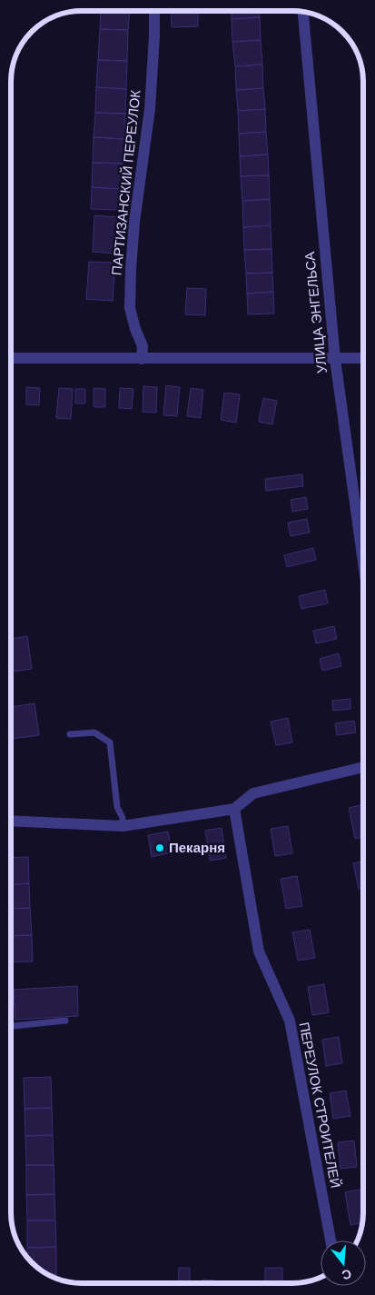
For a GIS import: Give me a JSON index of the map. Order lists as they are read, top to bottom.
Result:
{
  "streets": {
    "street": ["ПАРТИЗАНСКИЙ ПЕРЕУЛОК", "УЛИЦА ЭНГЕЛЬСА", "ПЕРЕУЛОК СТРОИТЕЛЕЙ"]
  },
  "places": ["Пекарня"],
  "north": "bottom"
}
